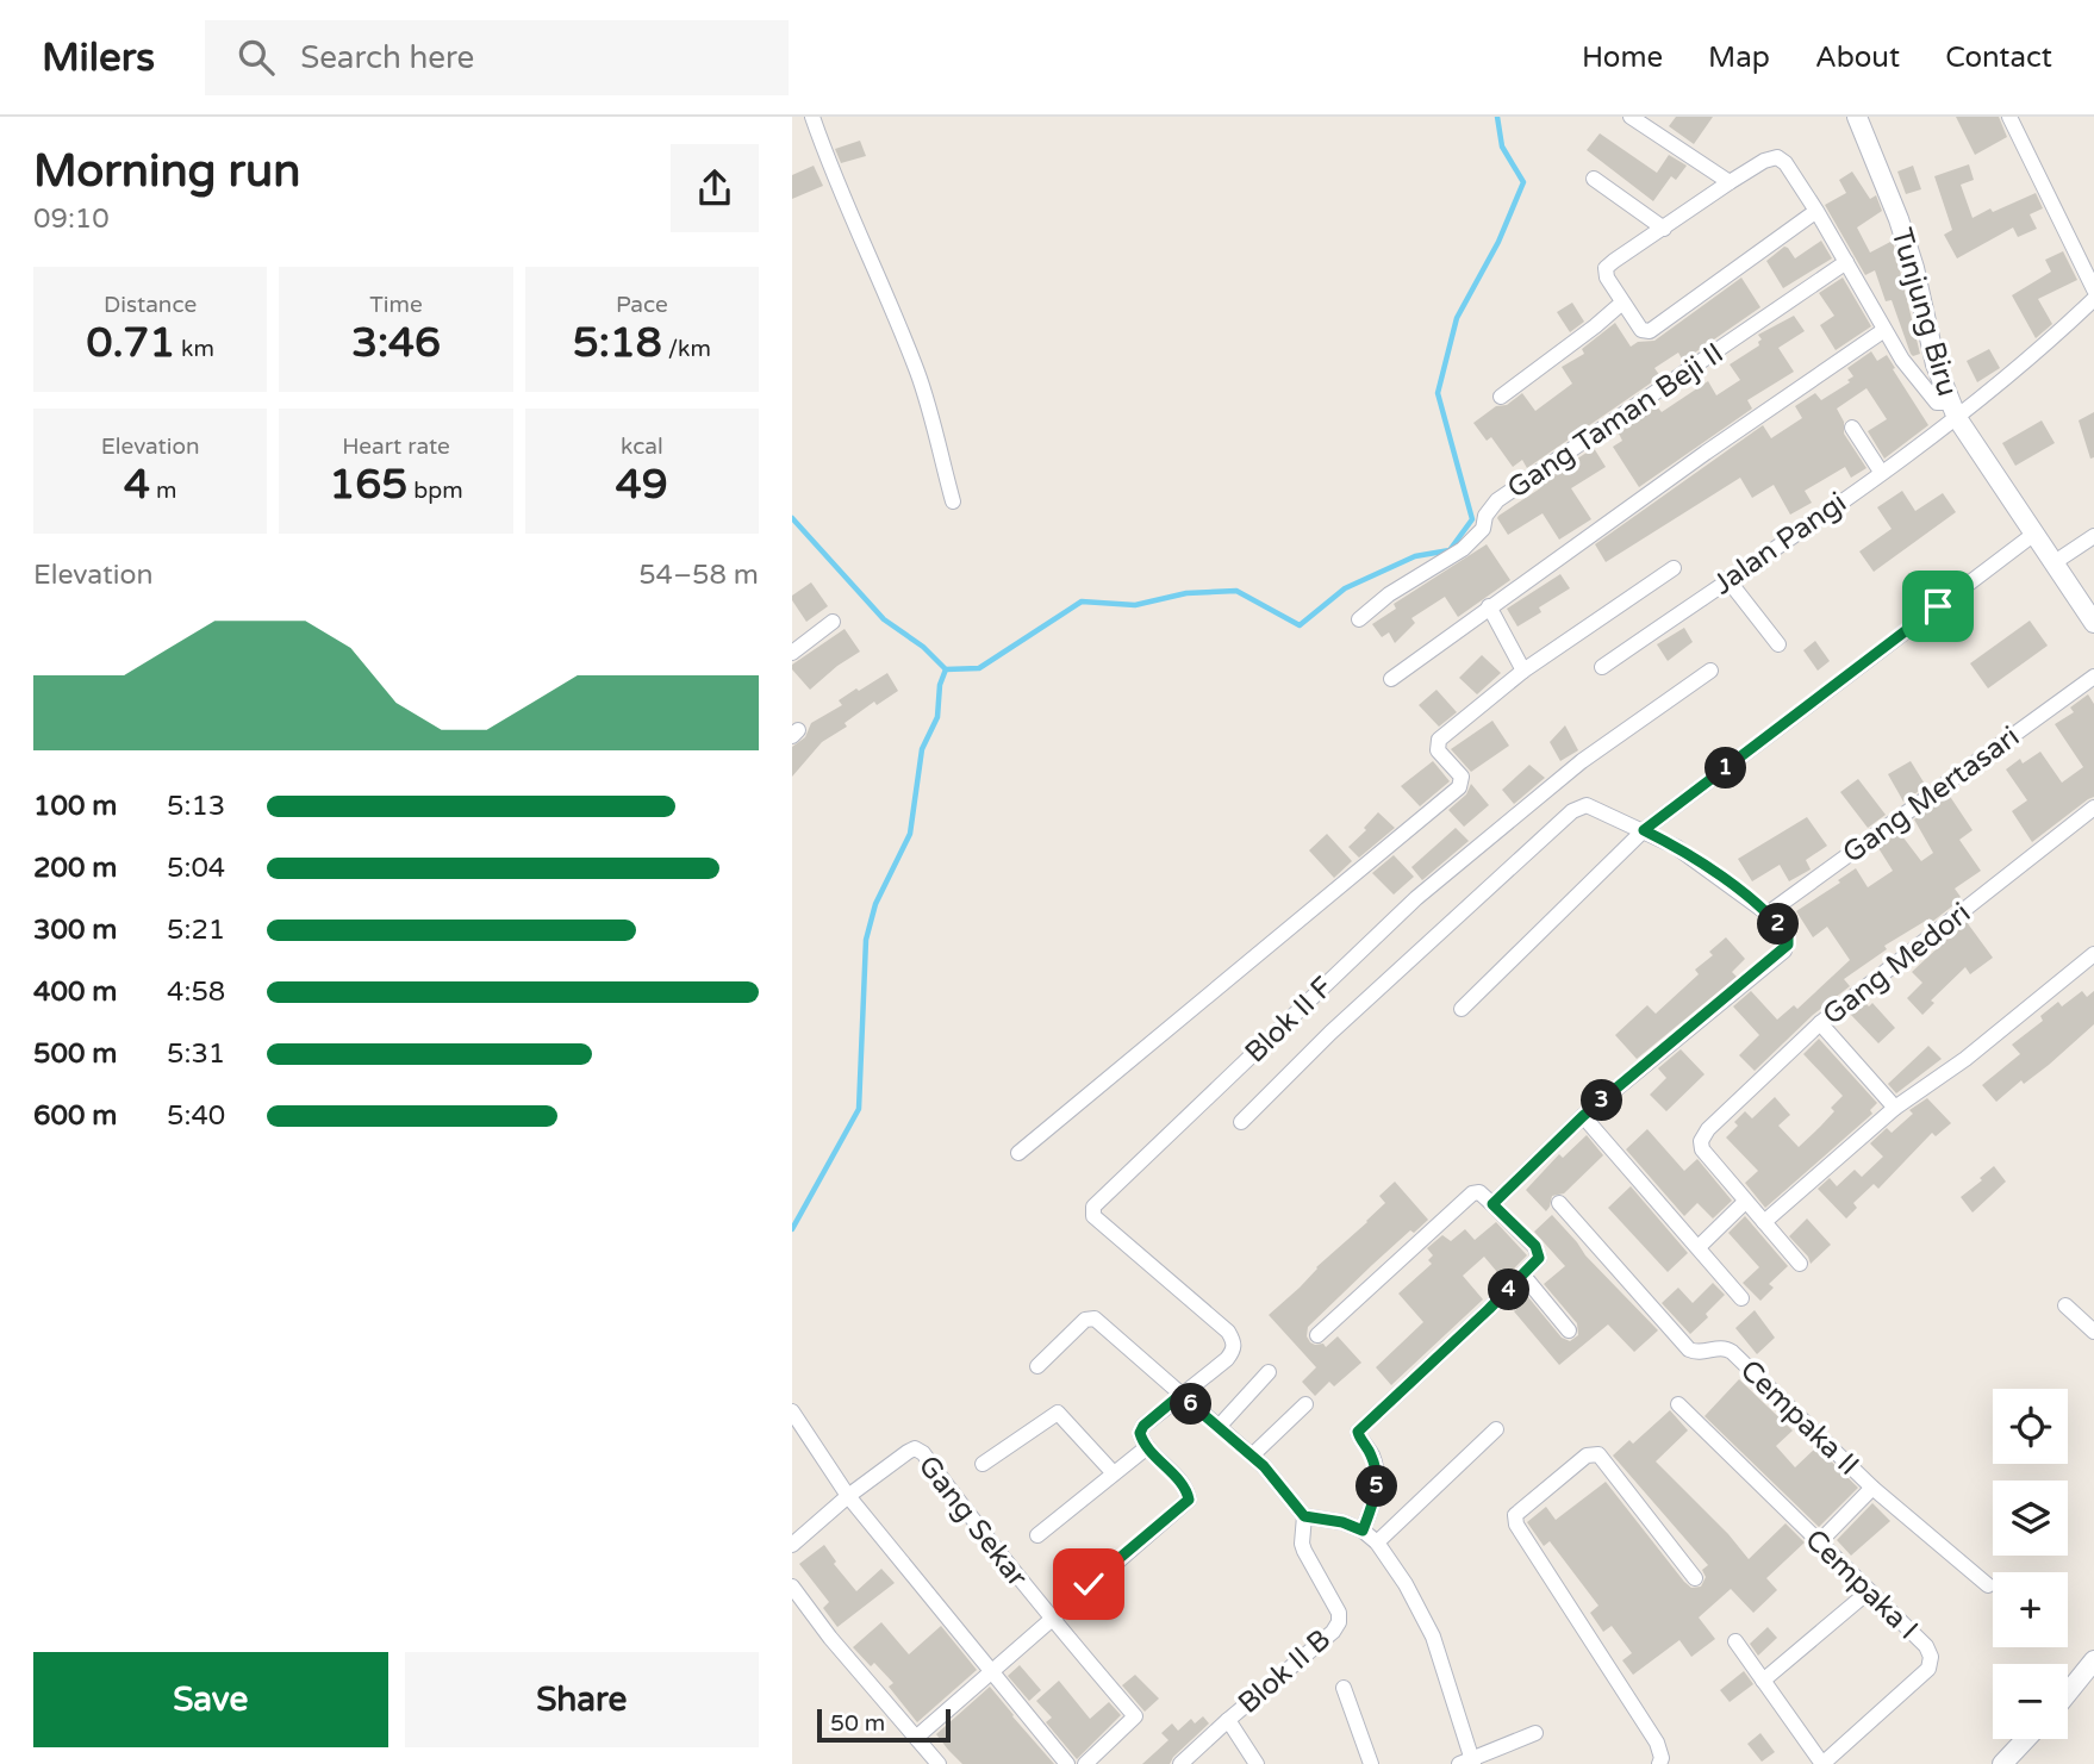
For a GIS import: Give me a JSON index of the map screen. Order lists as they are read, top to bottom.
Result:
{
  "streets": {
    "street": [
      "Tunjung Biru",
      "Gang Taman Beji II",
      "Jalan Pangi",
      "Gang Mertasari",
      "Gang Medori",
      "Blok II F",
      "Cempaka II",
      "Gang Sekar",
      "Cempaka I",
      "Blok II B"
    ]
  },
  "crossings": [
    ["Tunjung Biru", "Jalan Pangi"]
  ],
  "scale_bar": "50 m",
  "page": {
    "header": "Milers",
    "search": "Search here",
    "nav": [
      "Home",
      "Map",
      "About",
      "Contact"
    ],
    "heading": ["Morning run", "09:10"],
    "stats": [
      ["Distance", "0.71 km"],
      ["Time", "3:46"],
      ["Pace", "5:18 /km"],
      ["Elevation", "4 m"],
      ["Heart rate", "165 bpm"],
      ["kcal", "49"]
    ],
    "chart": ["Elevation", "54–58 m"],
    "pins": [
      "1",
      "2",
      "3",
      "4",
      "6",
      "5"
    ],
    "list": [
      {
        "name": "100 m",
        "note": "5:13"
      },
      {
        "name": "200 m",
        "note": "5:04"
      },
      {
        "name": "300 m",
        "note": "5:21"
      },
      {
        "name": "400 m",
        "note": "4:58"
      },
      {
        "name": "500 m",
        "note": "5:31"
      },
      {
        "name": "600 m",
        "note": "5:40"
      }
    ],
    "map_buttons": ["+", "−"],
    "buttons": ["Save", "Share"],
    "scale": "50 m"
  }
}
